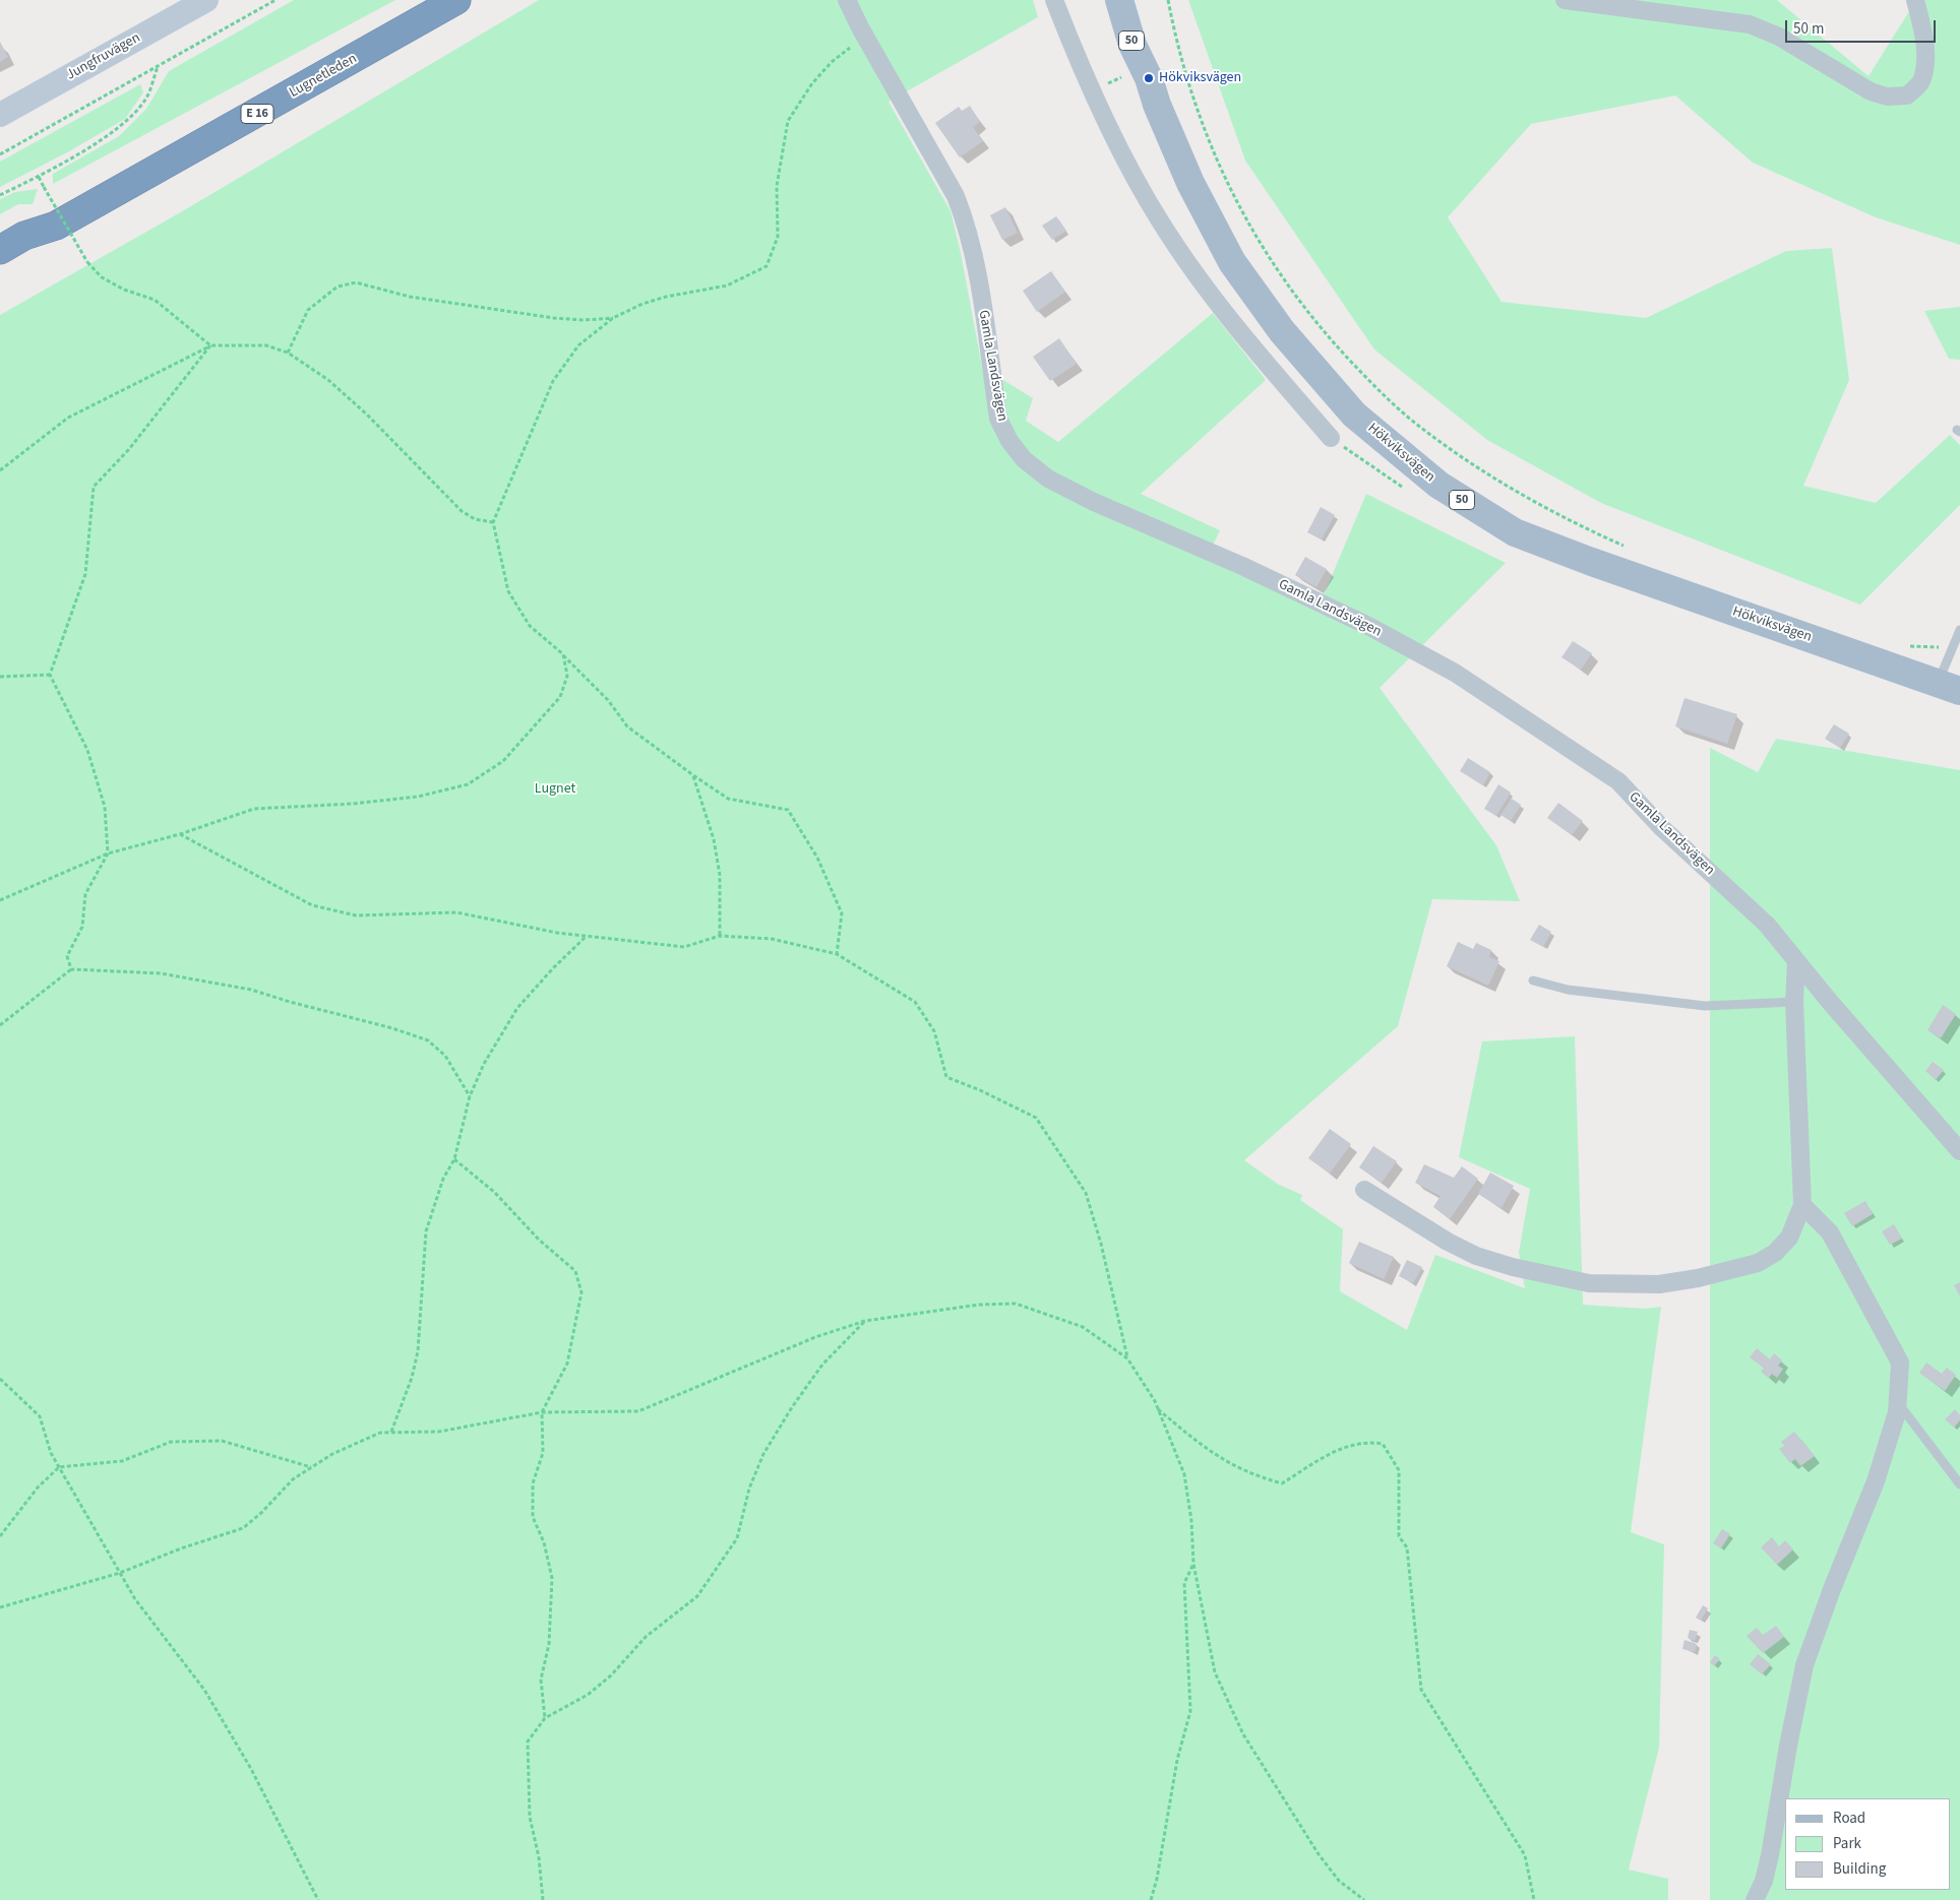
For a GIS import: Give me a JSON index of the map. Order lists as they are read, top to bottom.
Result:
{
  "streets": {
    "highway": ["Lugnetleden", "E 16"],
    "main road": ["50", "Hökviksvägen"],
    "street": ["Jungfruvägen", "Gamla Landsvägen"]
  },
  "parks": ["Lugnet"],
  "places": ["Hökviksvägen"],
  "legend": ["Road", "Park", "Building"],
  "scale_bar": "50 m"
}
